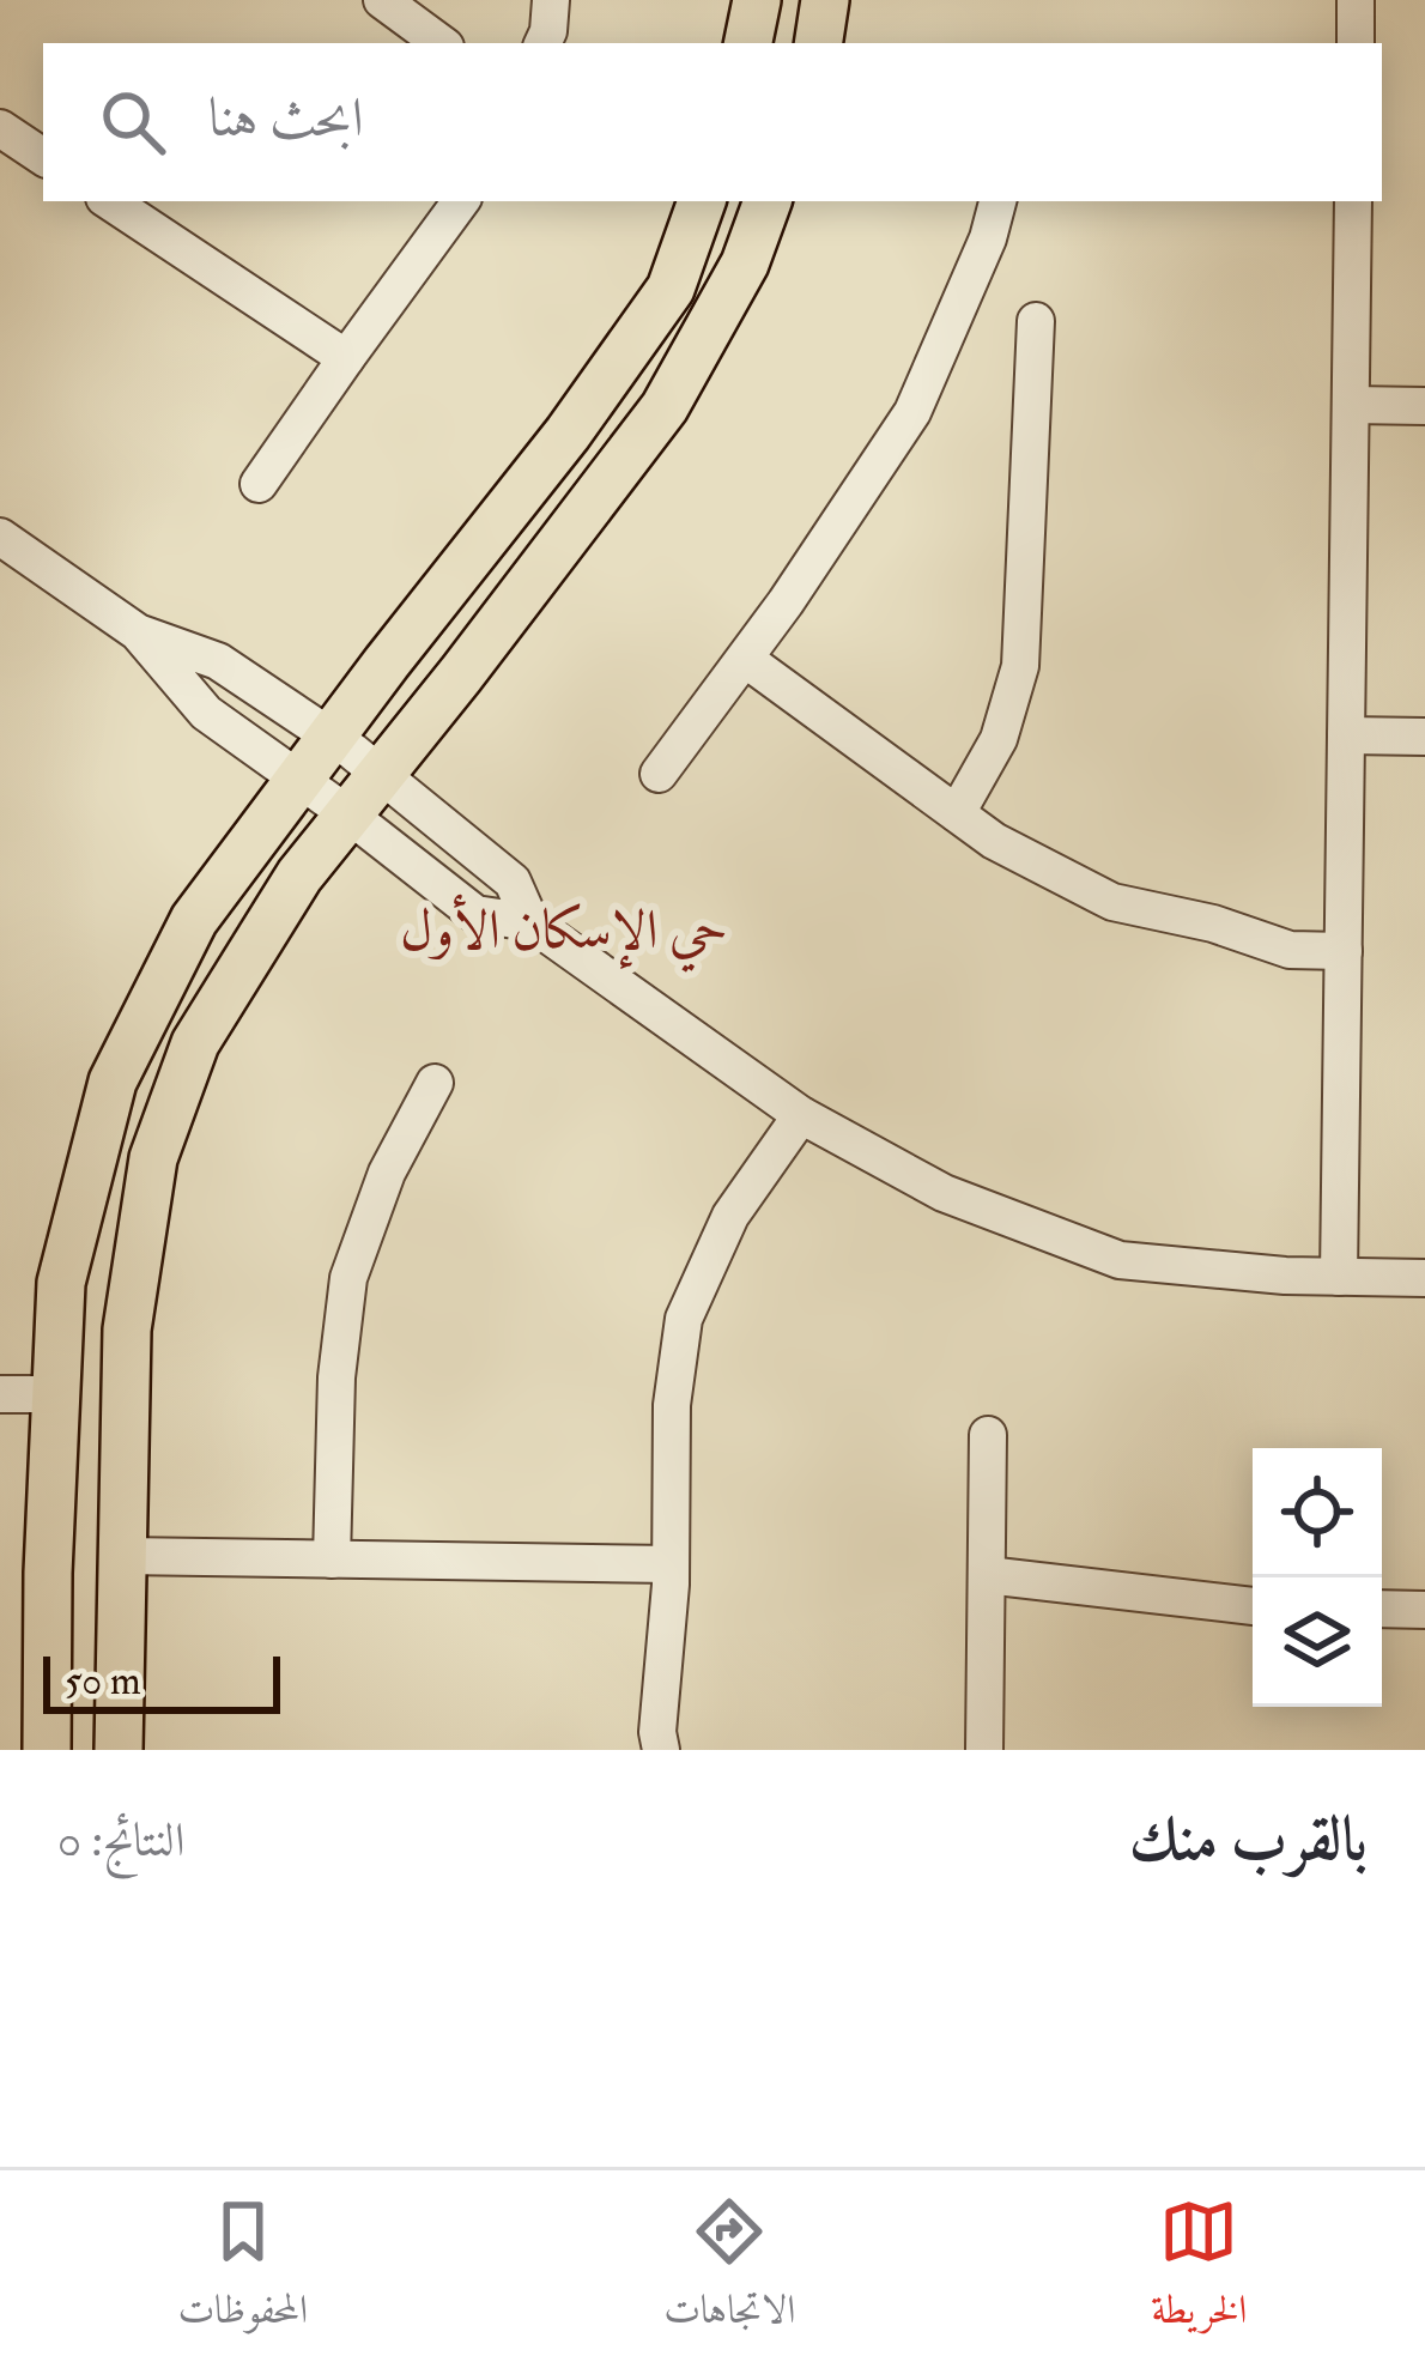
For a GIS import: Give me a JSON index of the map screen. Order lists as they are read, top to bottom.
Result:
{
  "districts": ["حي الإسكان الأول"],
  "scale_bar": "50 m",
  "page": {
    "search": "ابحث هنا",
    "scale": "50 m",
    "heading": ["بالقرب منك", "النتائج: 0"],
    "nav": ["الخريطة", "الاتجاهات", "المحفوظات"]
  }
}
